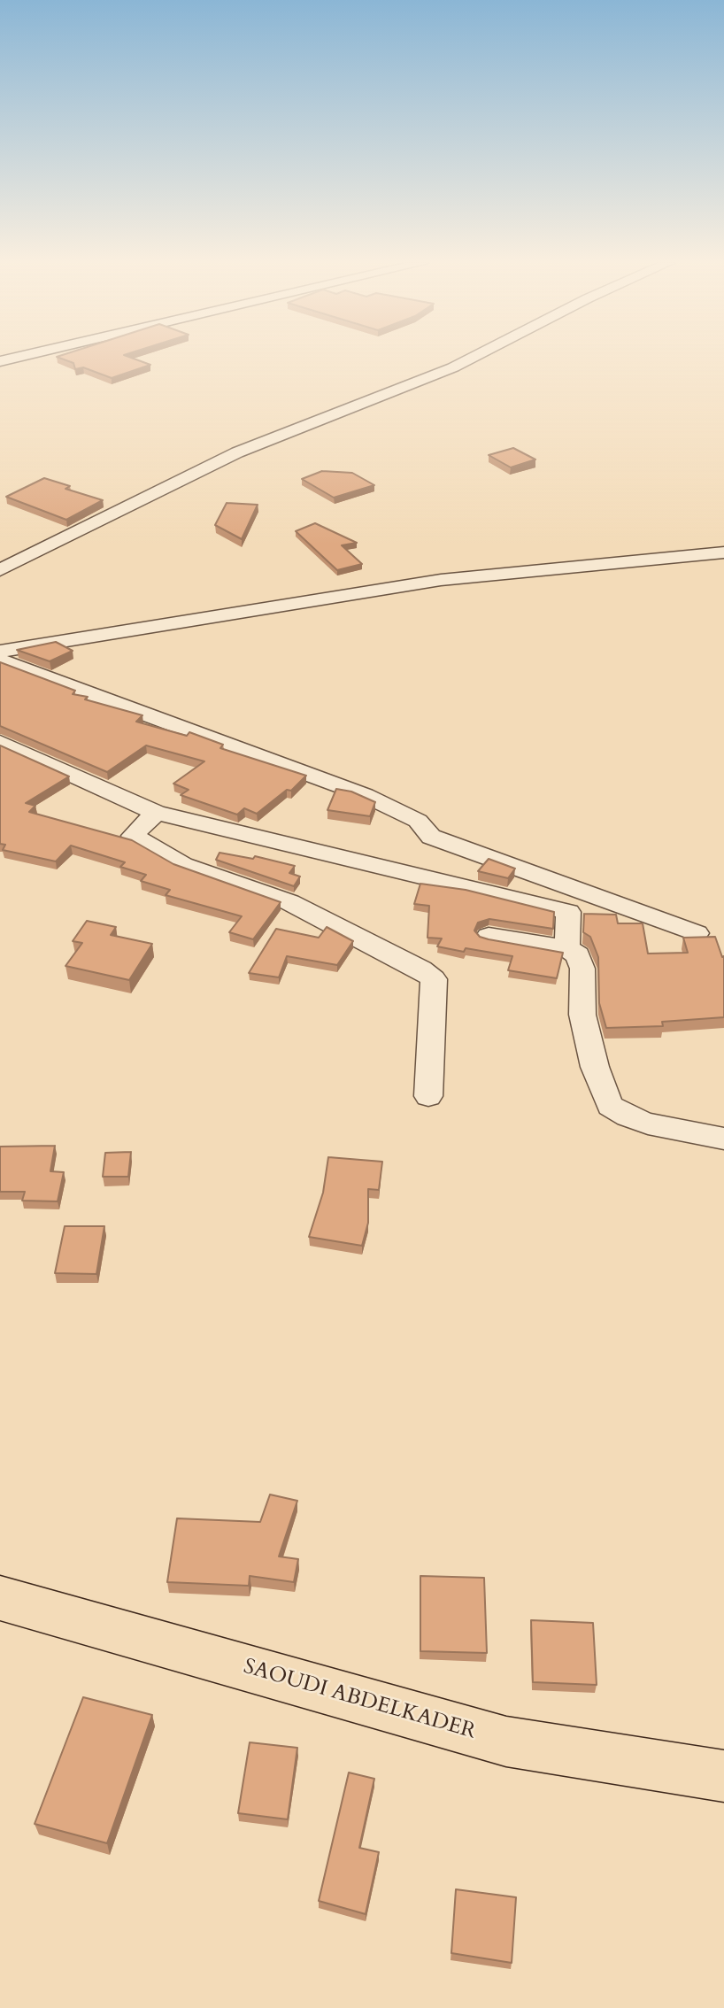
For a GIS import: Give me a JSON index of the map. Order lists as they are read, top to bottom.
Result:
{
  "streets": {
    "main road": ["SAOUDI ABDELKADER"]
  }
}
